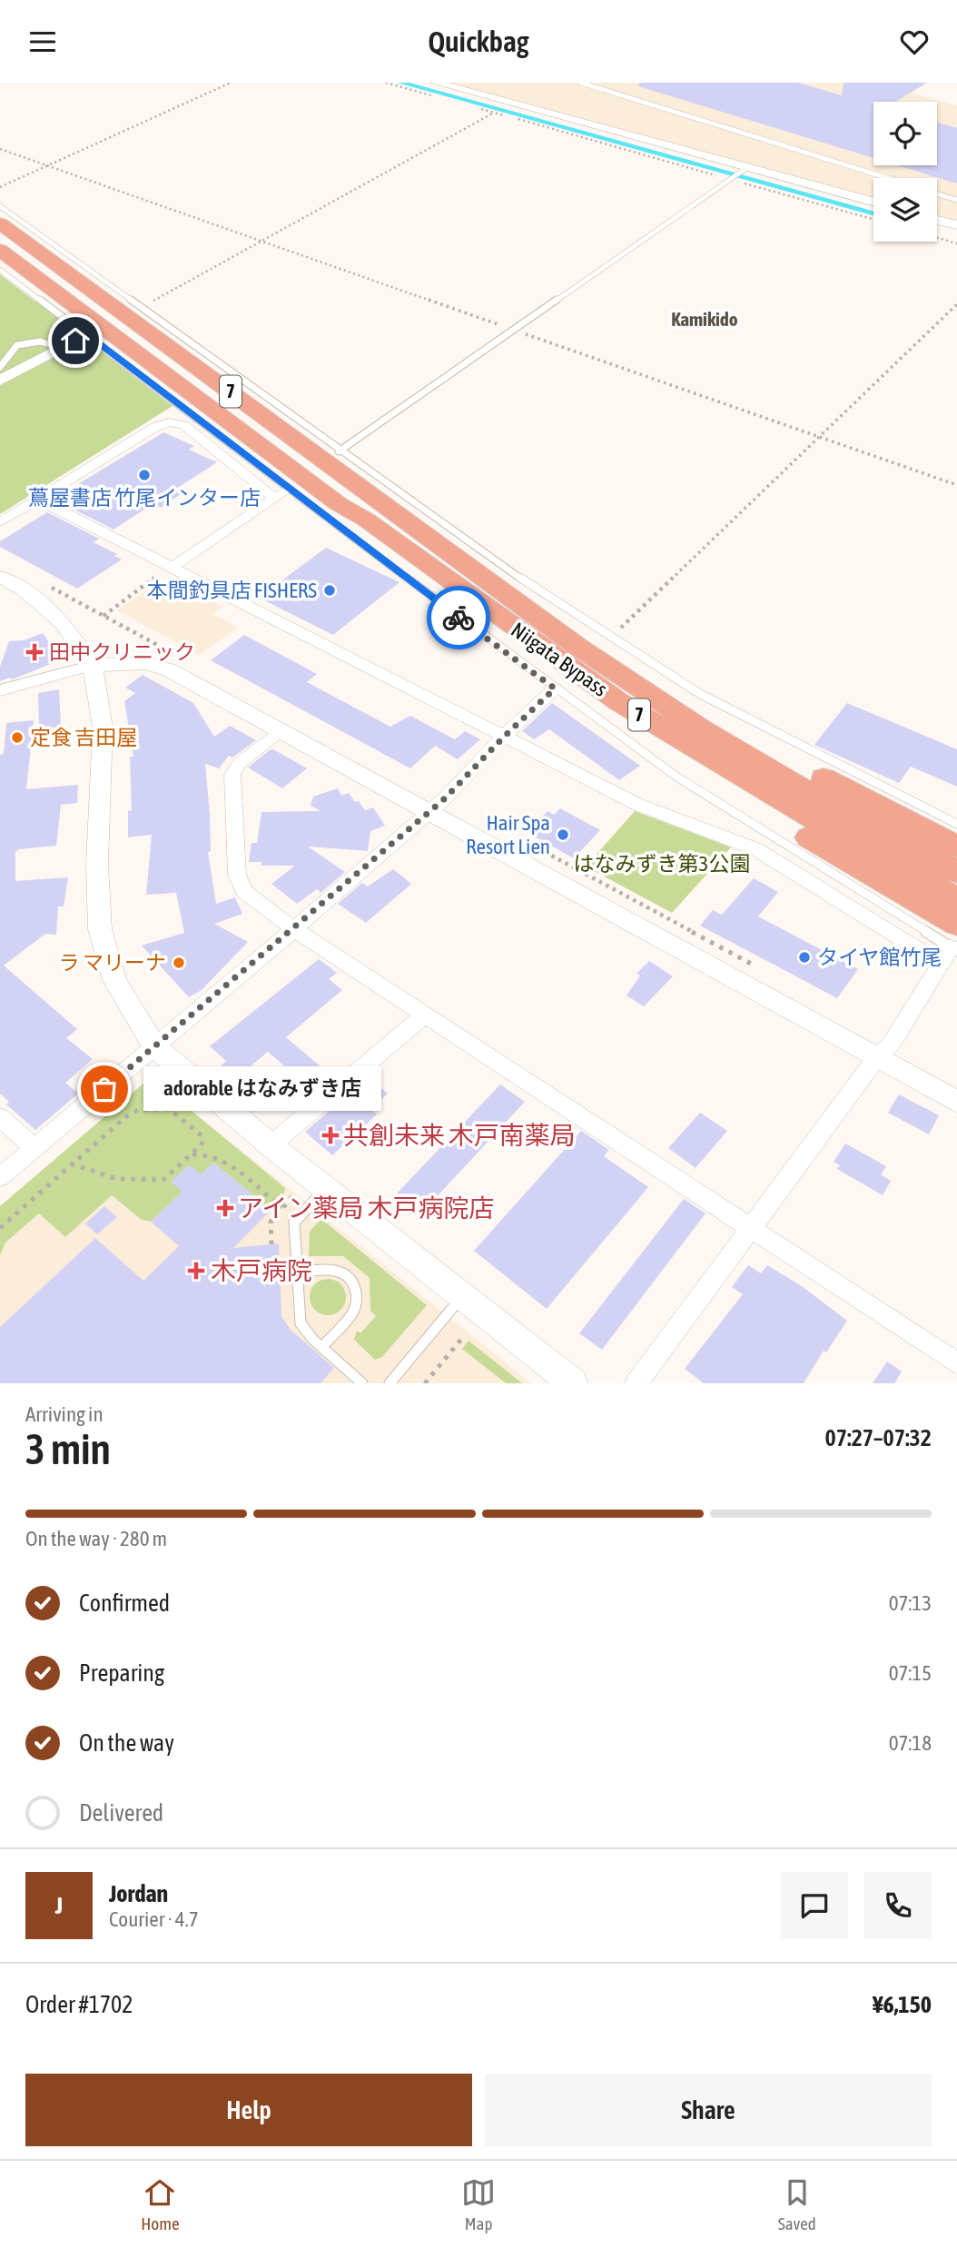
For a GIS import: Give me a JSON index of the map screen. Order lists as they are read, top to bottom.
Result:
{
  "streets": {
    "highway": ["7", "Niigata Bypass"]
  },
  "districts": ["Kamikido"],
  "parks": ["はなみずき第3公園"],
  "places": {
    "other": [
      "蔦屋書店 竹尾インター店",
      "本間釣具店 FISHERS",
      "定食 吉田屋",
      "Hair Spa Resort Lien",
      "タイヤ館竹尾",
      "ラ マリーナ",
      "adorable はなみずき店"
    ],
    "health": [
      "田中クリニック",
      "共創未来 木戸南薬局",
      "アイン薬局 木戸病院店",
      "木戸病院"
    ]
  },
  "page": {
    "header": "Quickbag",
    "bubble": "adorable はなみずき店",
    "heading": ["3 min", "Arriving in", "07:27–07:32"],
    "panel": [
      "Jordan",
      "Courier · 4.7",
      "Order #1702",
      "¥6,150"
    ],
    "bar": "On the way · 280 m",
    "list": [
      ["Confirmed", "07:13"],
      ["Preparing", "07:15"],
      ["On the way", "07:18"],
      "Delivered"
    ],
    "round": "J",
    "buttons": ["Help", "Share"],
    "tabs": ["Home", "Map", "Saved"]
  }
}
